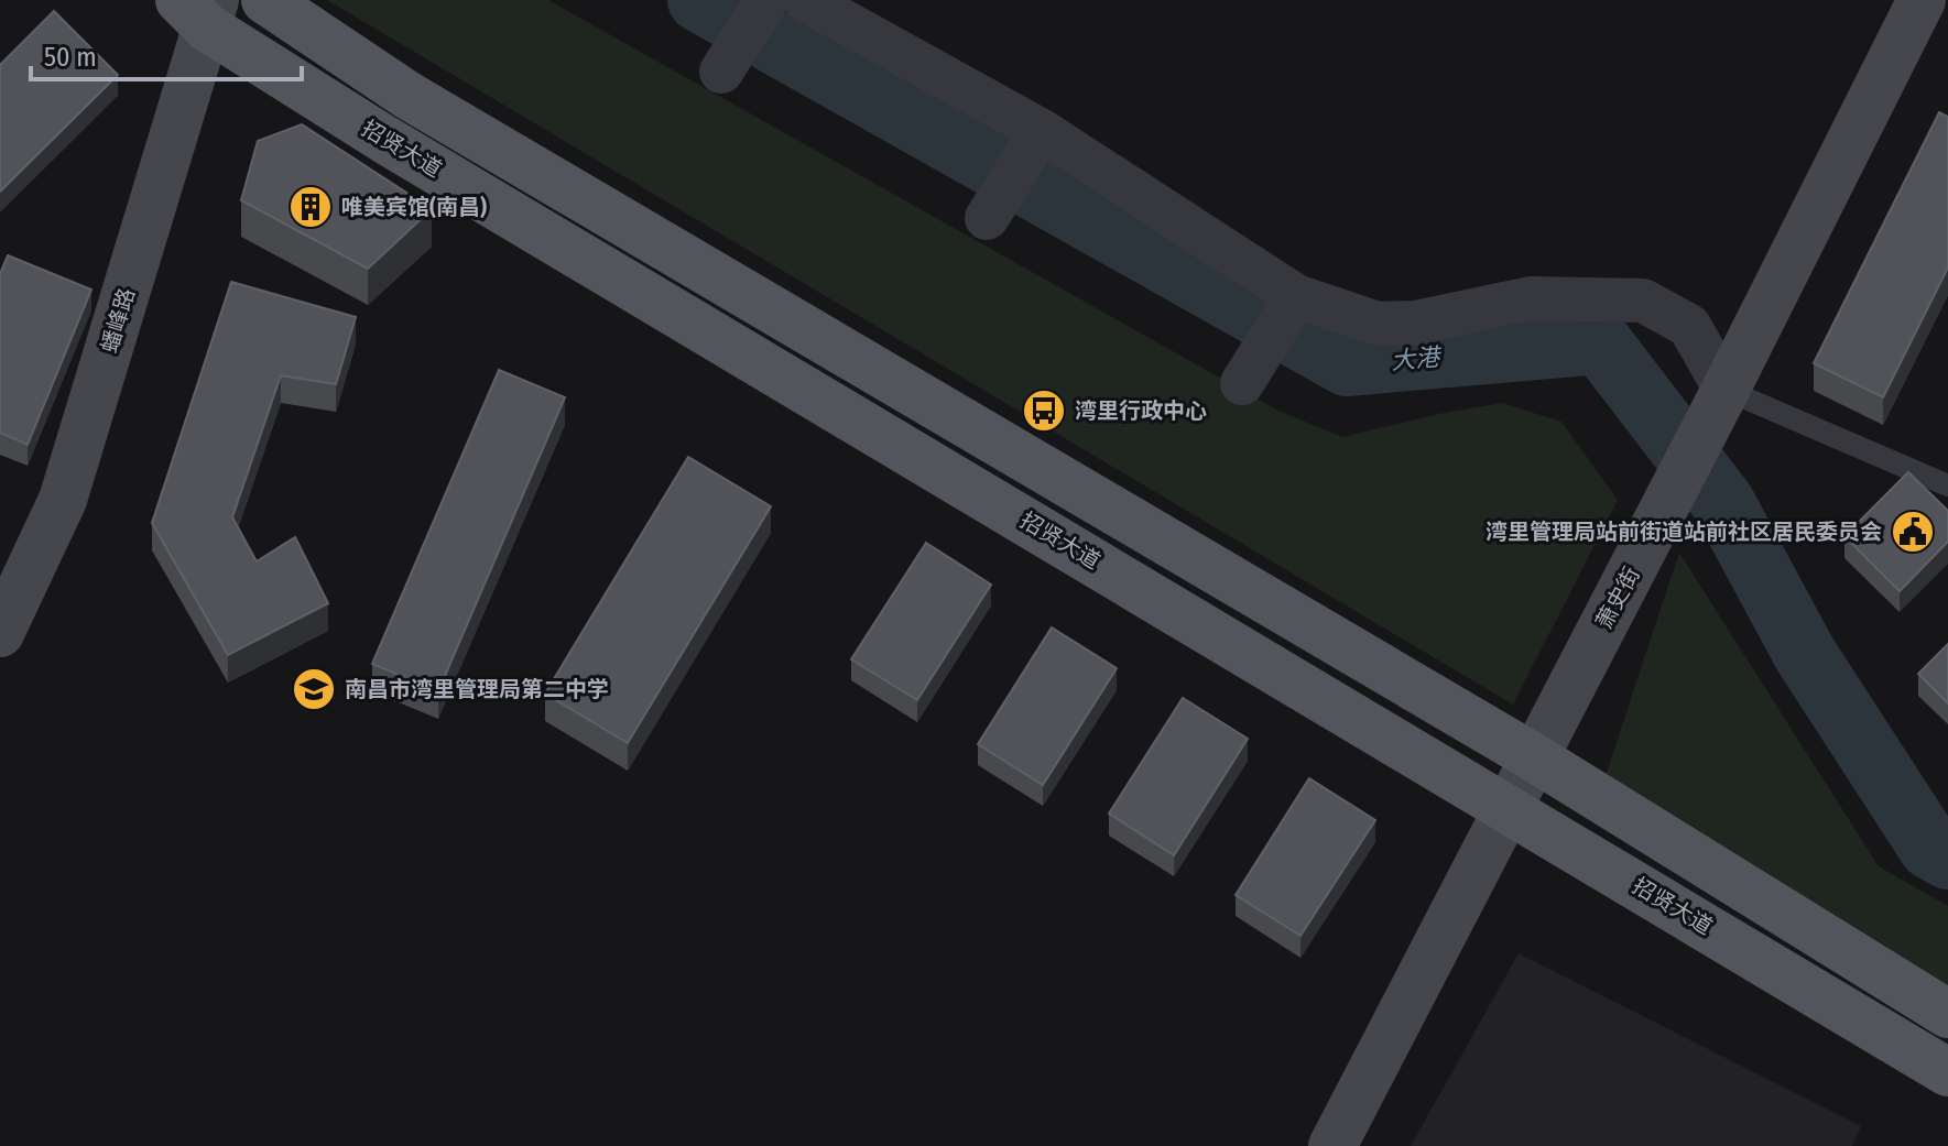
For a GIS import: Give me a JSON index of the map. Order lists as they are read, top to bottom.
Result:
{
  "streets": {
    "main road": ["招贤大道"],
    "street": ["蟠峰路", "萧史街"]
  },
  "crossings": [
    ["招贤大道", "蟠峰路"],
    ["招贤大道", "萧史街"]
  ],
  "water": ["大港"],
  "places": {
    "building": ["唯美宾馆(南昌)"],
    "bus stop": ["湾里行政中心"],
    "public building": ["湾里管理局站前街道站前社区居民委员会"],
    "school or university": ["南昌市湾里管理局第二中学"]
  },
  "scale_bar": "50 m"
}
